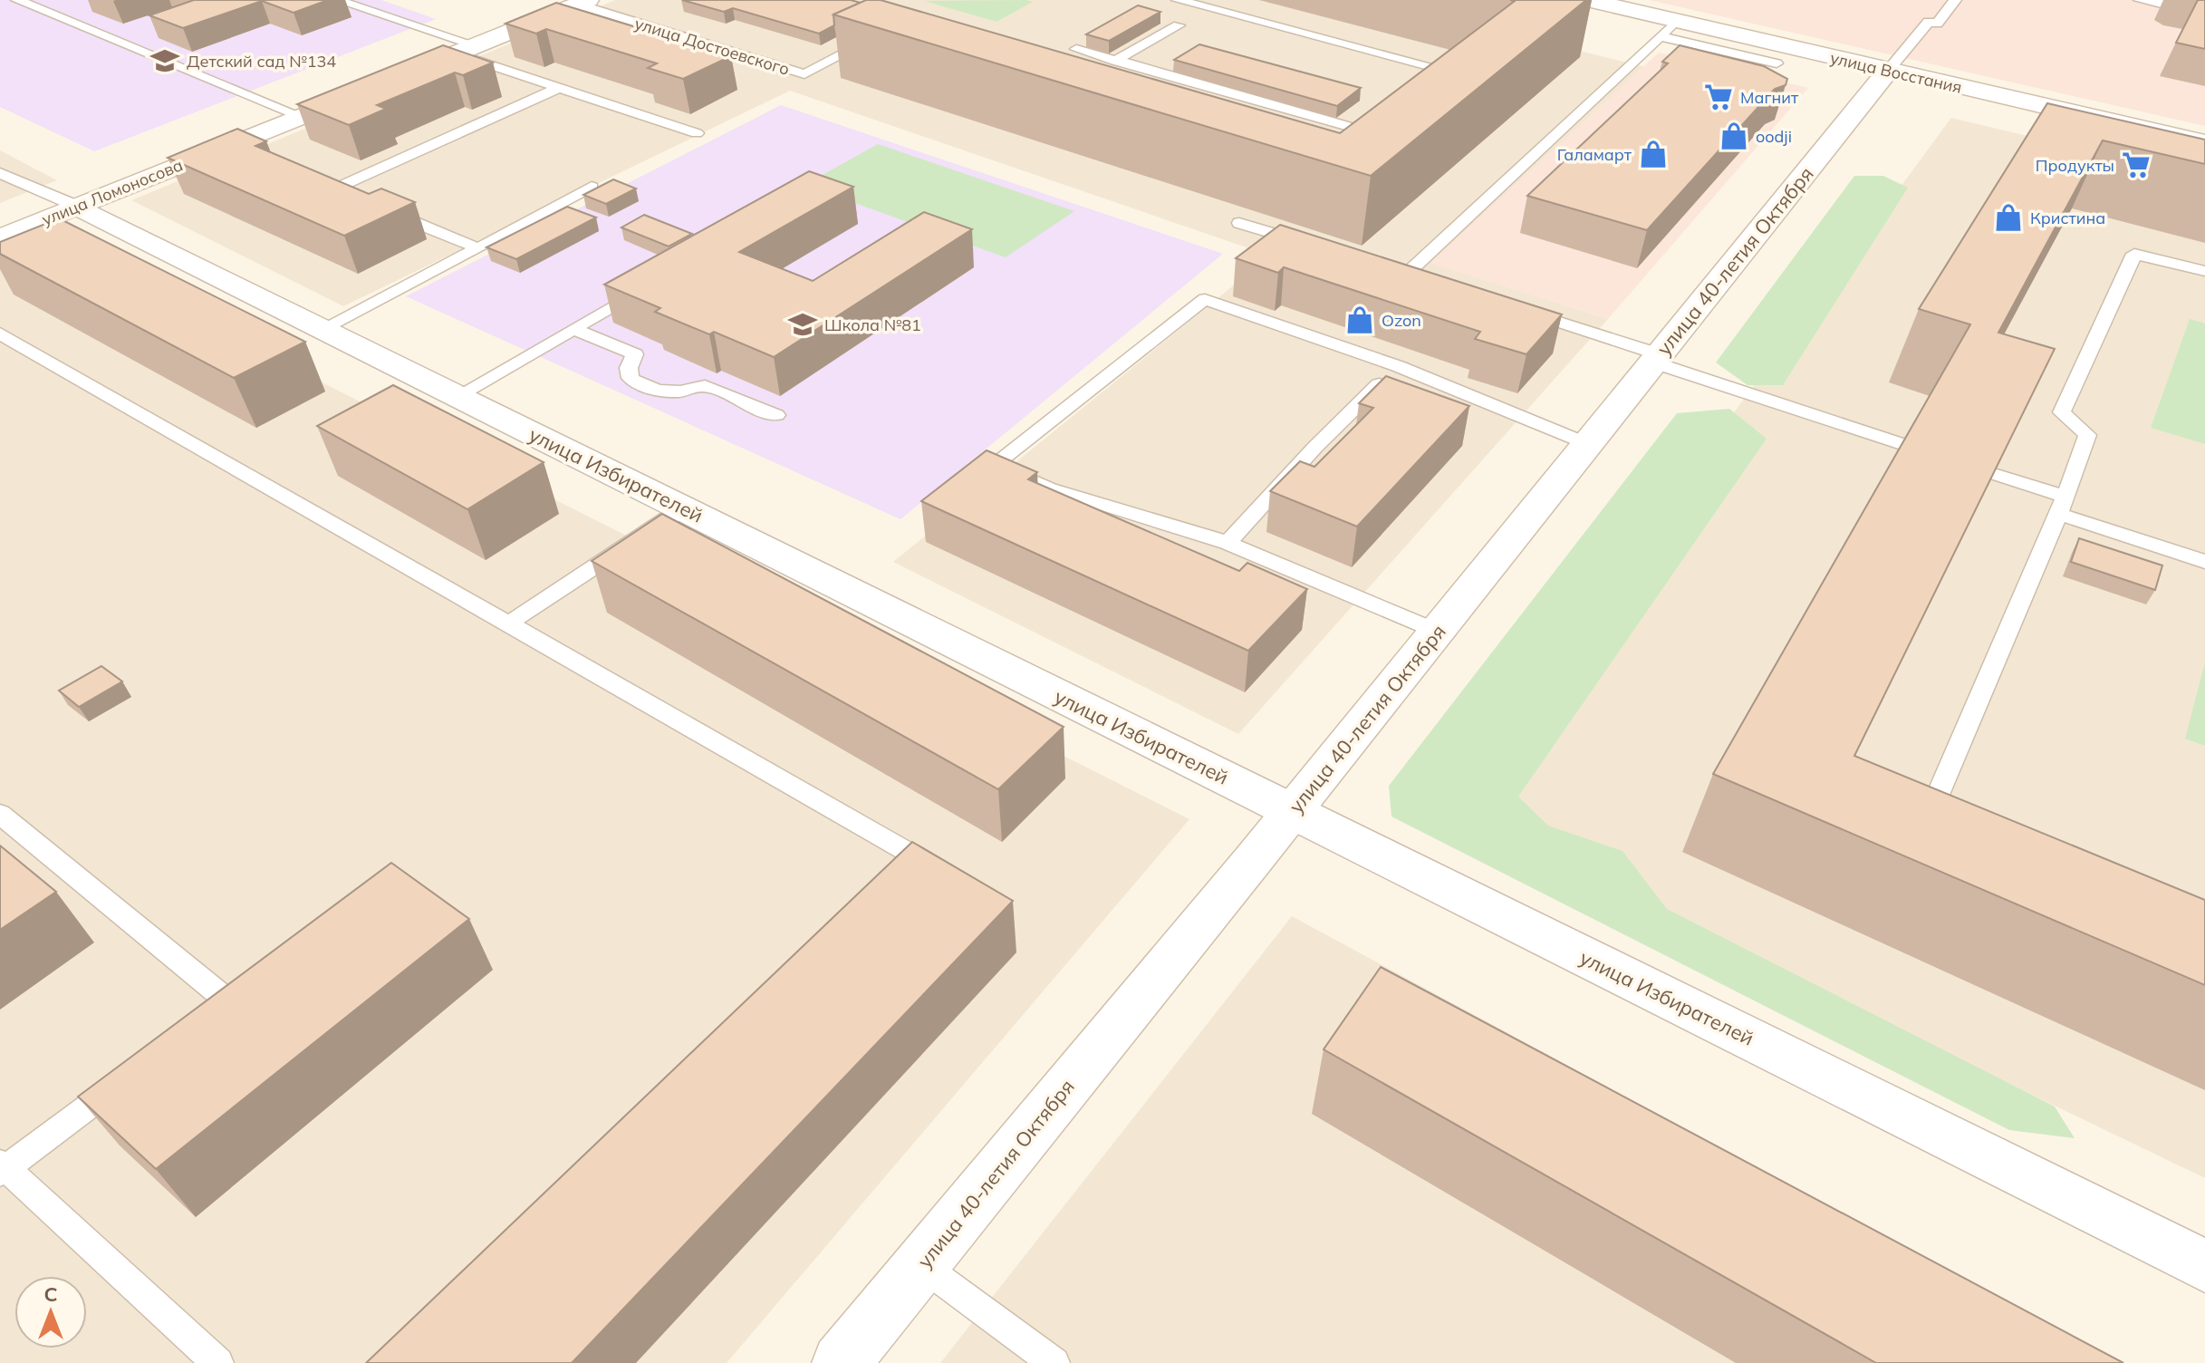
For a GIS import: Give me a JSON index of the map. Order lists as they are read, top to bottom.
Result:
{
  "streets": {
    "street": [
      "улица Восстания",
      "улица Ломоносова",
      "улица 40-летия Октября",
      "улица Избирателей"
    ],
    "lane": ["улица Достоевского"]
  },
  "crossings": [
    ["улица Достоевского", "улица Ломоносова"],
    ["улица Восстания", "улица 40-летия Октября"],
    ["улица Ломоносова", "улица Избирателей"],
    ["улица 40-летия Октября", "улица Избирателей"]
  ],
  "places": {
    "school or university": ["Детский сад №134", "Школа №81"],
    "supermarket": ["Магнит", "Продукты"],
    "shop": [
      "oodji",
      "Галамарт",
      "Кристина",
      "Ozon"
    ]
  },
  "north": "top"
}
